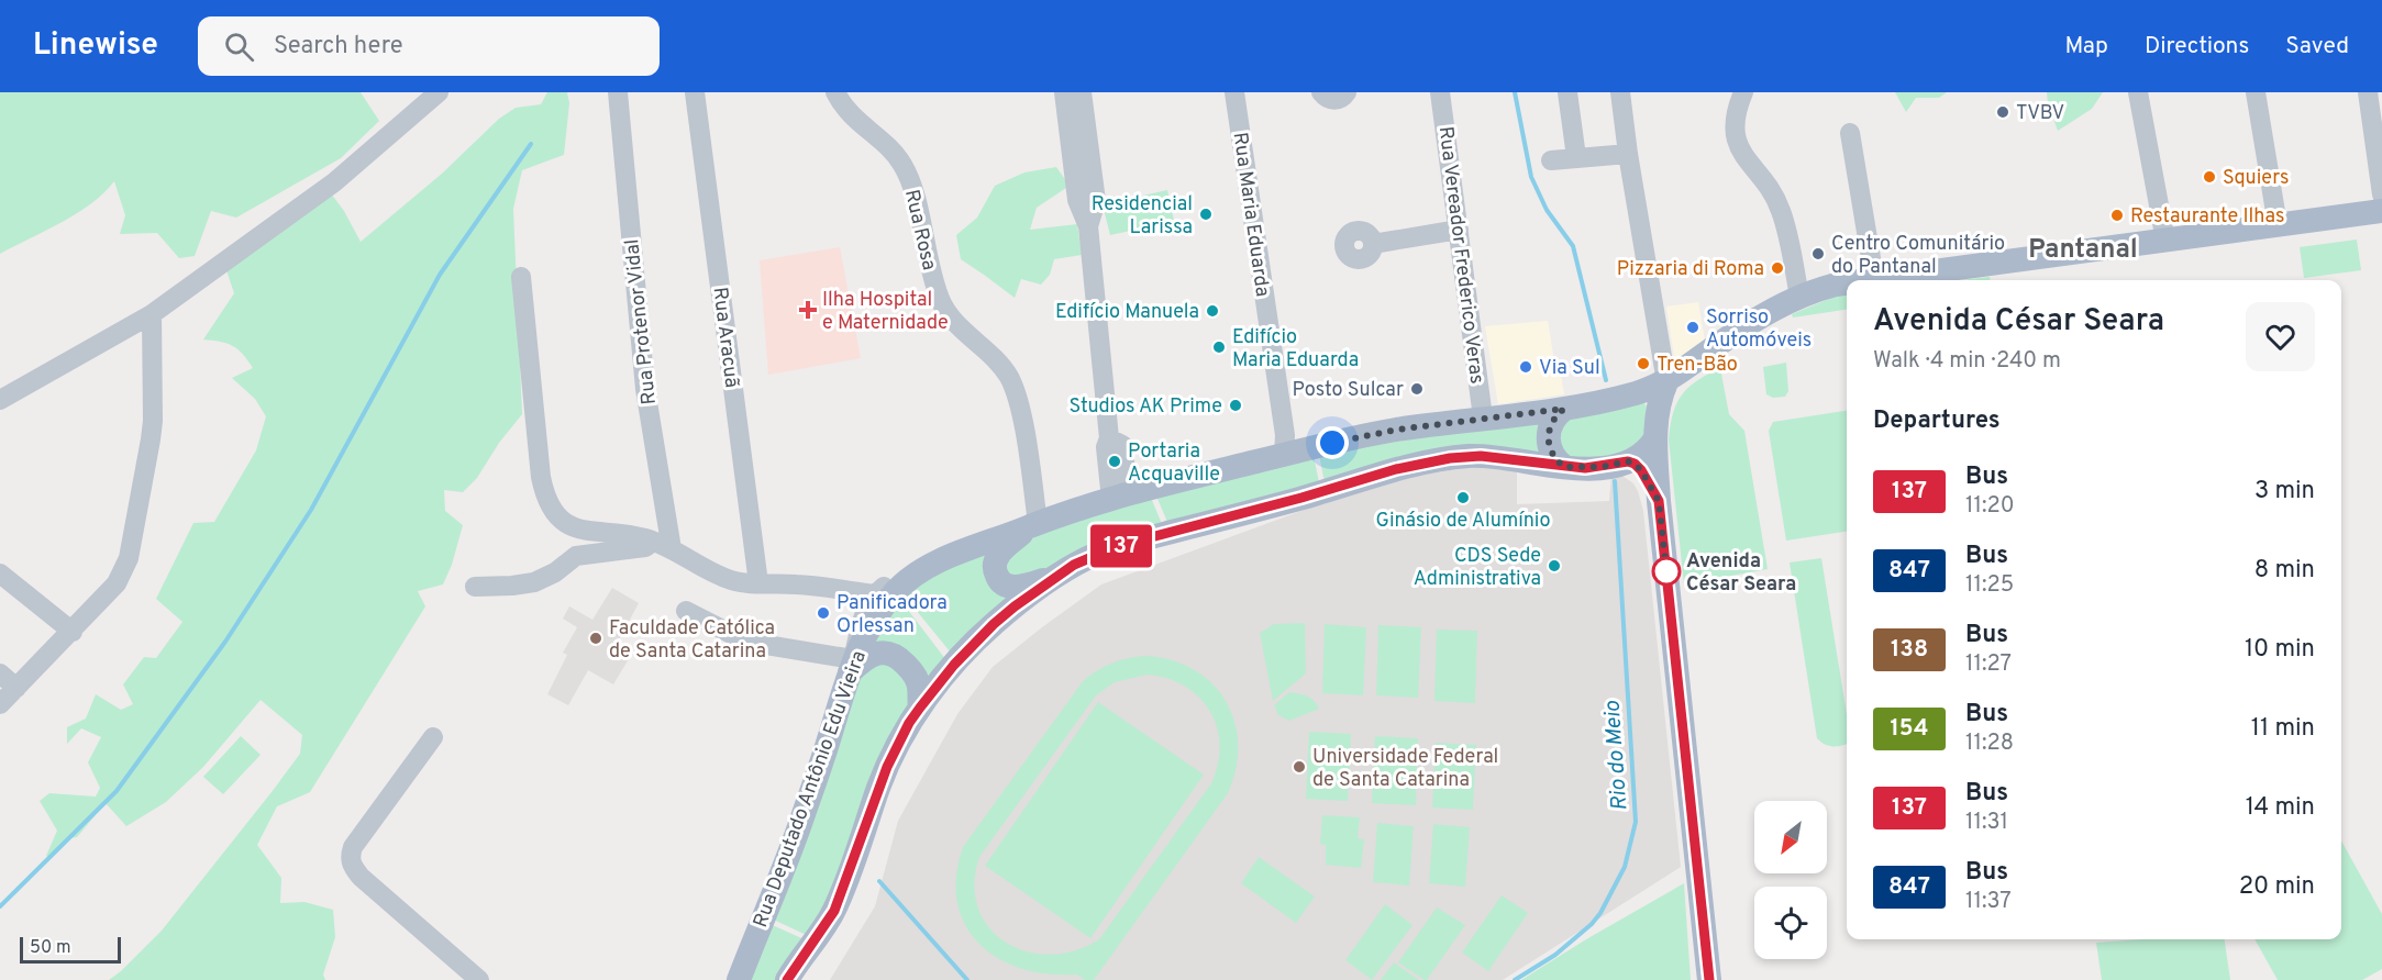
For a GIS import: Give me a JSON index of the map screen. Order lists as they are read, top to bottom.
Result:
{
  "streets": {
    "main road": ["Rua Deputado Antônio Edu Vieira"],
    "street": [
      "Rua Maria Eduarda",
      "Rua Rosa",
      "Rua Vereador Frederico Veras",
      "Rua Protenor Vidal",
      "Rua Aracuã"
    ]
  },
  "crossings": [
    ["Rua Maria Eduarda", "Rua Deputado Antônio Edu Vieira"],
    ["Rua Rosa", "Rua Deputado Antônio Edu Vieira"],
    ["Rua Vereador Frederico Veras", "Rua Deputado Antônio Edu Vieira"]
  ],
  "districts": ["Pantanal"],
  "water": ["Rio do Meio"],
  "places": {
    "other": [
      "TVBV",
      "Squiers",
      "Residencial Larissa",
      "Restaurante Ilhas",
      "Centro Comunitário do Pantanal",
      "Pizzaria di Roma",
      "Edifício Manuela",
      "Sorriso Automóveis",
      "Edifício Maria Eduarda",
      "Tren-Bão",
      "Via Sul",
      "Posto Sulcar",
      "Studios AK Prime",
      "Portaria Acquaville",
      "Ginásio de Alumínio",
      "CDS Sede Administrativa",
      "Avenida César Seara",
      "Panificadora Orlessan",
      "Faculdade Católica de Santa Catarina",
      "Universidade Federal de Santa Catarina"
    ],
    "health": ["Ilha Hospital e Maternidade"]
  },
  "lines": ["bus line 137"],
  "scale_bar": "50 m",
  "north": "bottom left",
  "page": {
    "header": "Linewise",
    "search": "Search here",
    "nav": ["Map", "Directions", "Saved"],
    "on_map": "137",
    "heading": [
      ["Avenida César Seara", "Walk · 4 min · 240 m"],
      "Departures"
    ],
    "list": [
      {
        "mark": "137",
        "name": "Bus",
        "note": "11:20",
        "value": "3 min"
      },
      {
        "mark": "847",
        "name": "Bus",
        "note": "11:25",
        "value": "8 min"
      },
      {
        "mark": "138",
        "name": "Bus",
        "note": "11:27",
        "value": "10 min"
      },
      {
        "mark": "154",
        "name": "Bus",
        "note": "11:28",
        "value": "11 min"
      },
      {
        "mark": "137",
        "name": "Bus",
        "note": "11:31",
        "value": "14 min"
      },
      {
        "mark": "847",
        "name": "Bus",
        "note": "11:37",
        "value": "20 min"
      }
    ],
    "scale": "50 m"
  }
}
